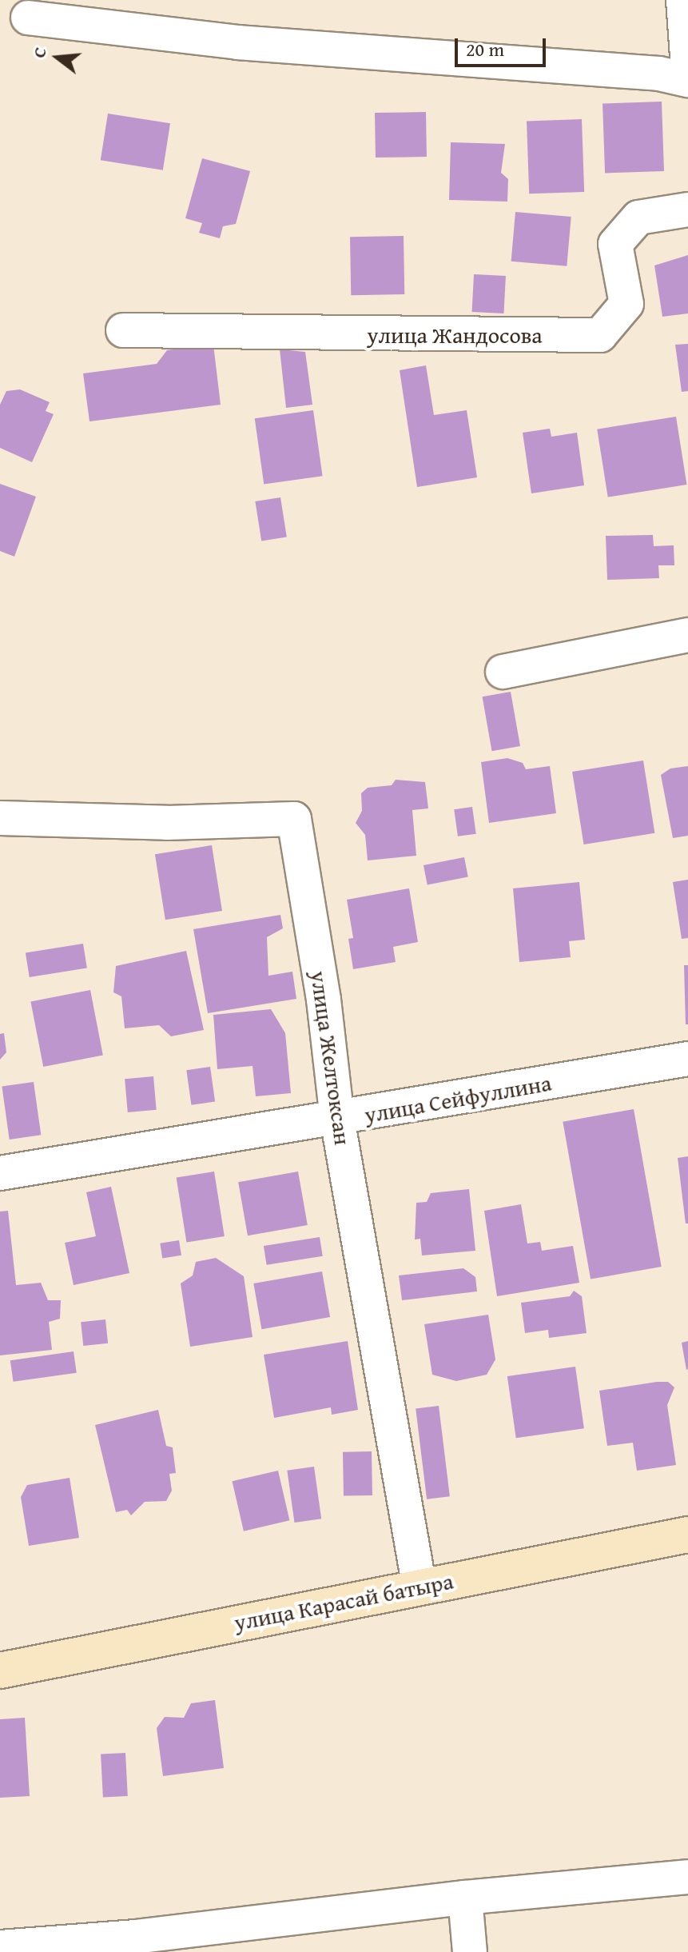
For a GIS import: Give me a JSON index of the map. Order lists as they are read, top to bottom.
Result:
{
  "streets": {
    "street": [
      "улица Жандосова",
      "улица Желтоксан",
      "улица Сейфуллина",
      "улица Карасай батыра"
    ]
  },
  "crossings": [
    ["улица Желтоксан", "улица Сейфуллина"],
    ["улица Желтоксан", "улица Карасай батыра"]
  ],
  "scale_bar": "20 m",
  "north": "left"
}
